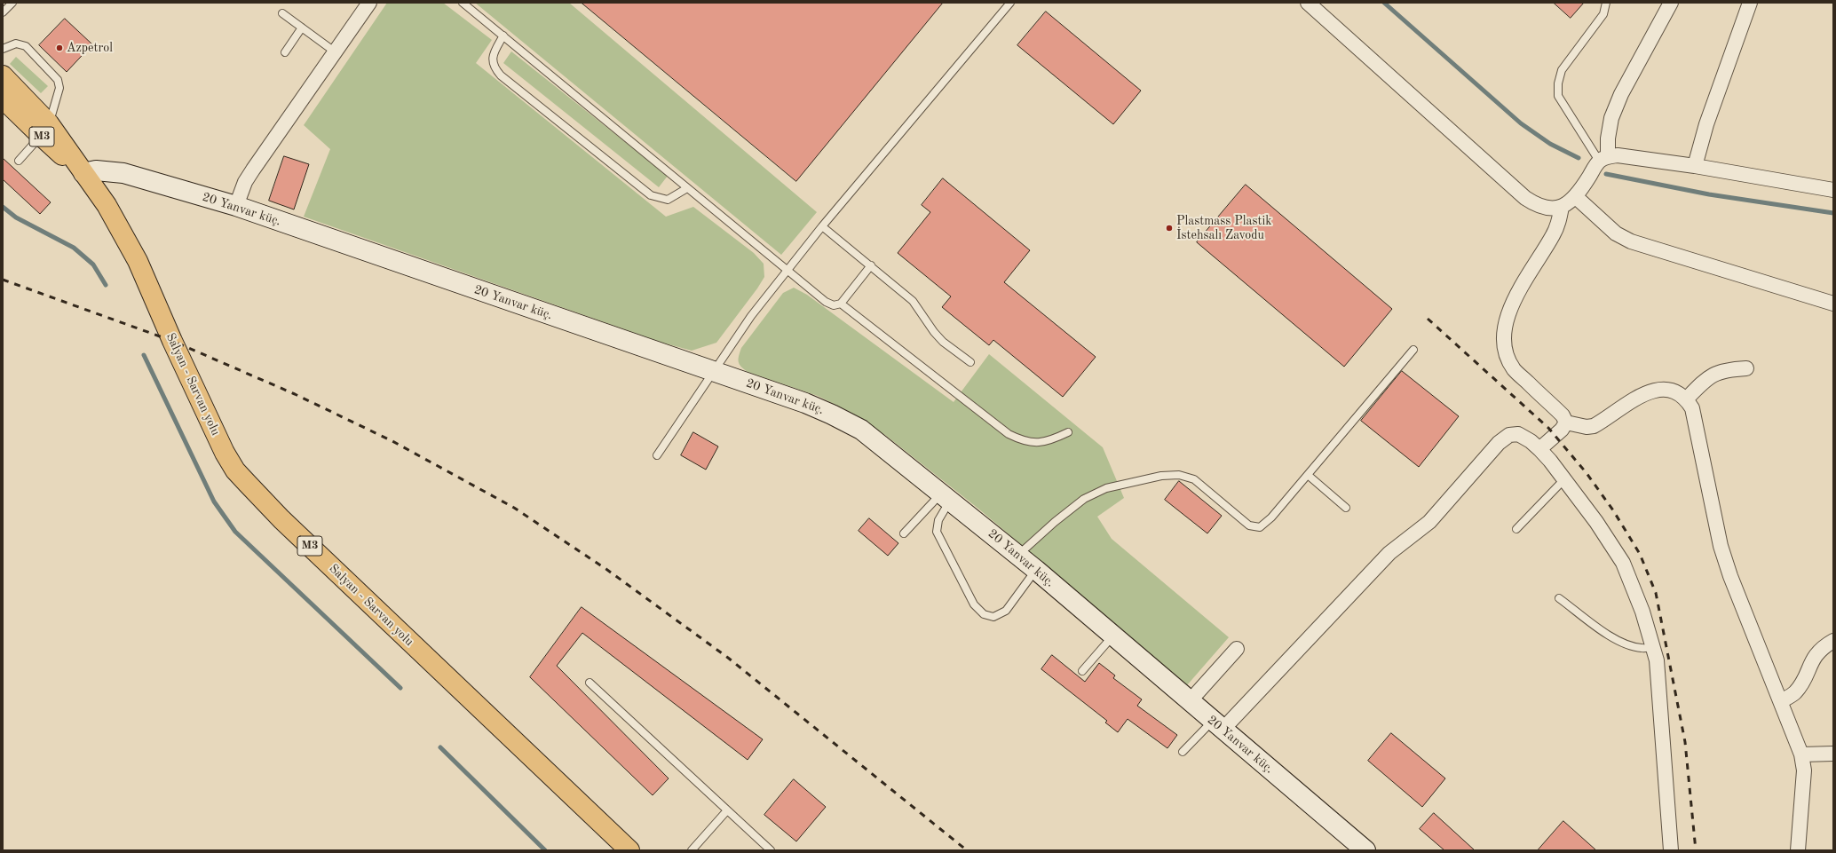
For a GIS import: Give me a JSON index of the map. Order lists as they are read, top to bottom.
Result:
{
  "streets": {
    "main road": ["M3", "Salyan - Sarvan yolu"],
    "street": ["20 Yanvar küç."]
  },
  "crossings": [
    ["M3", "20 Yanvar küç."],
    ["M3", "Salyan - Sarvan yolu"],
    ["20 Yanvar küç.", "Salyan - Sarvan yolu"]
  ],
  "places": ["Azpetrol", "Plastmass Plastik İstehsalı Zavodu"]
}
